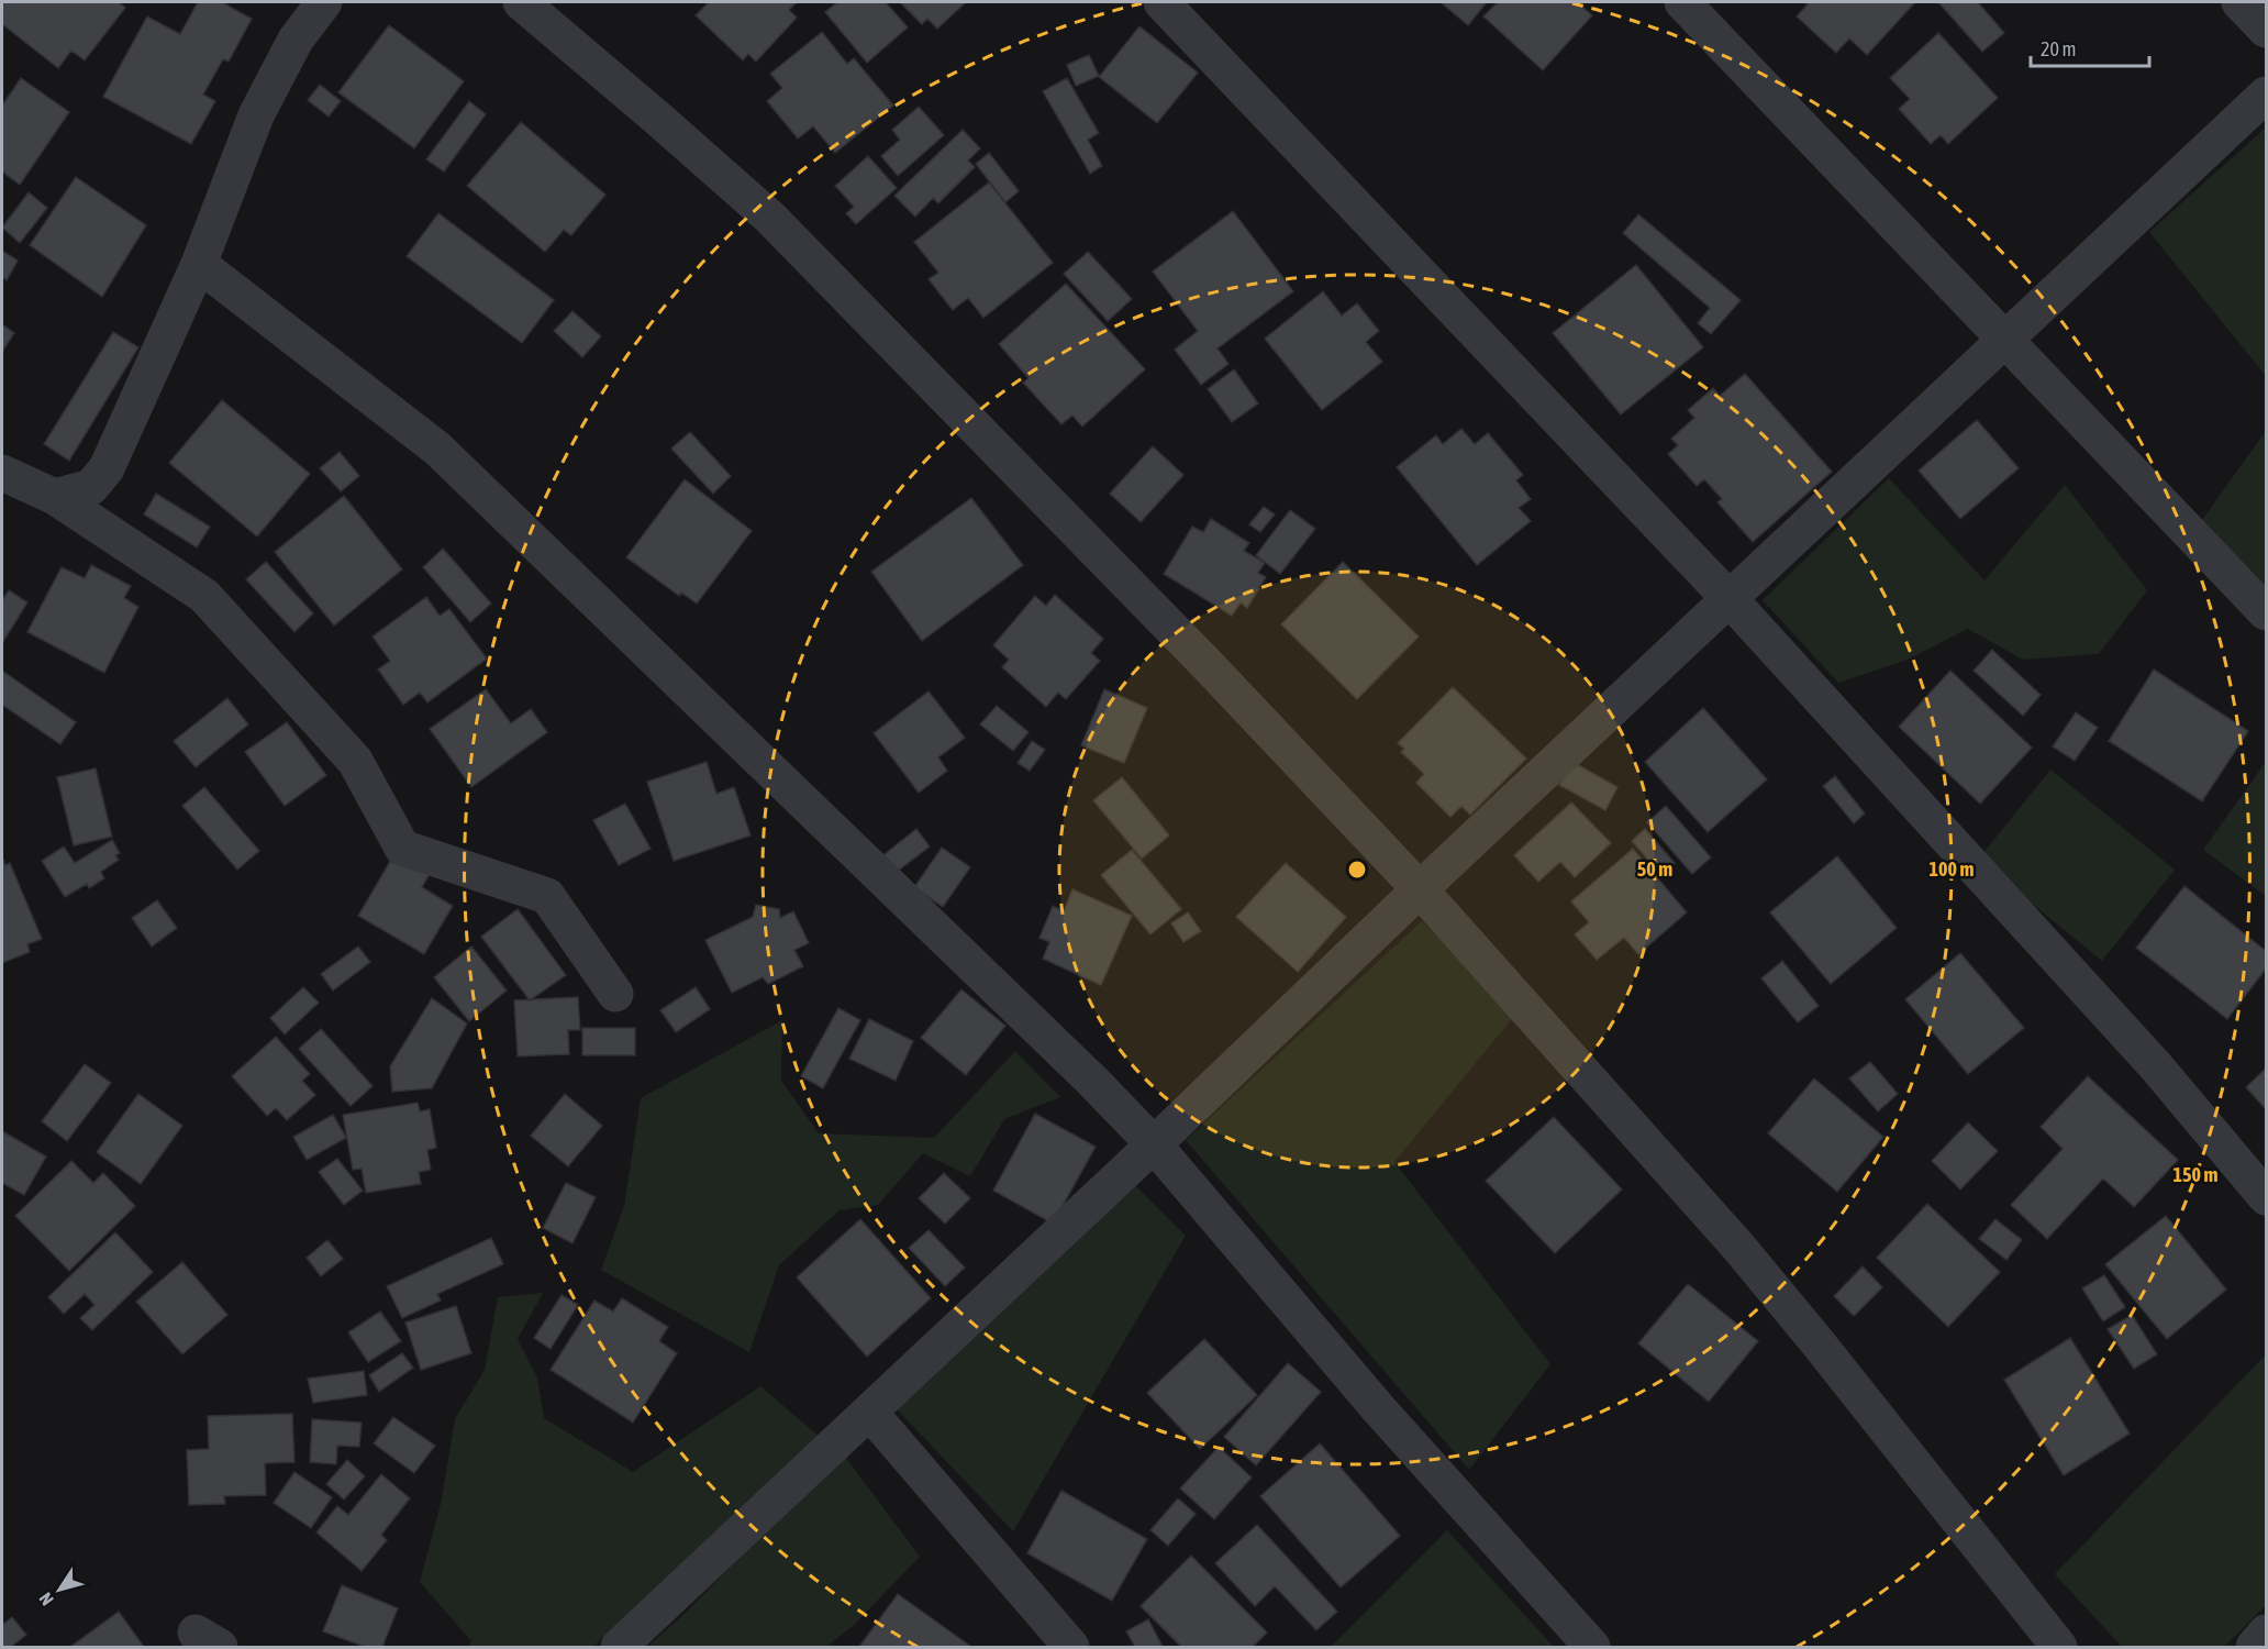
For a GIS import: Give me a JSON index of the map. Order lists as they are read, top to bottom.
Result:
{
  "scale_bar": "20 m",
  "north": "bottom left",
  "rings": ["50 m", "100 m", "150 m"]
}
